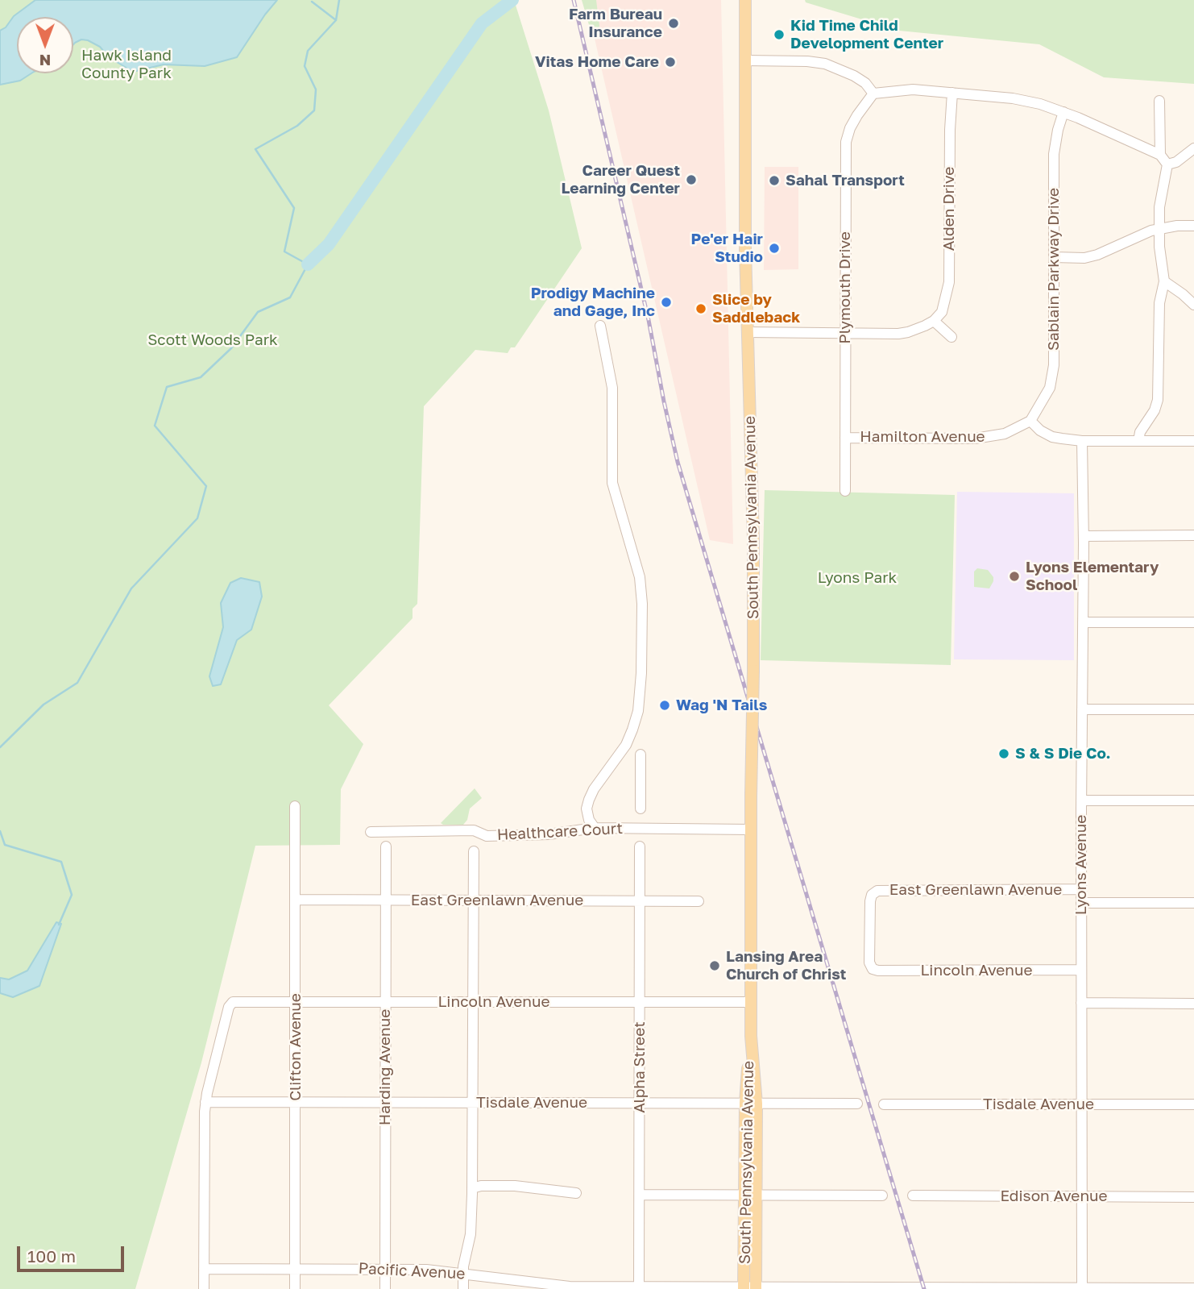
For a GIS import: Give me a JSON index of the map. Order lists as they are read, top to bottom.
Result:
{
  "streets": {
    "main road": ["South Pennsylvania Avenue"],
    "street": [
      "Alden Drive",
      "Sablain Parkway Drive",
      "Plymouth Drive",
      "Hamilton Avenue",
      "Healthcare Court",
      "Lyons Avenue",
      "East Greenlawn Avenue",
      "Lincoln Avenue",
      "Clifton Avenue",
      "Harding Avenue",
      "Alpha Street",
      "Tisdale Avenue",
      "Edison Avenue",
      "Pacific Avenue"
    ]
  },
  "crossings": [
    ["Sablain Parkway Drive", "Hamilton Avenue"],
    ["Plymouth Drive", "Hamilton Avenue"],
    ["South Pennsylvania Avenue", "Healthcare Court"],
    ["South Pennsylvania Avenue", "Lincoln Avenue"],
    ["South Pennsylvania Avenue", "Tisdale Avenue"],
    ["South Pennsylvania Avenue", "Pacific Avenue"],
    ["Lyons Avenue", "East Greenlawn Avenue"],
    ["Lyons Avenue", "Lincoln Avenue"],
    ["Lyons Avenue", "Tisdale Avenue"],
    ["Lyons Avenue", "Edison Avenue"],
    ["Lyons Avenue", "Pacific Avenue"],
    ["East Greenlawn Avenue", "Lincoln Avenue"],
    ["East Greenlawn Avenue", "Clifton Avenue"],
    ["East Greenlawn Avenue", "Harding Avenue"],
    ["East Greenlawn Avenue", "Alpha Street"],
    ["Lincoln Avenue", "Clifton Avenue"],
    ["Lincoln Avenue", "Harding Avenue"],
    ["Lincoln Avenue", "Alpha Street"],
    ["Lincoln Avenue", "Tisdale Avenue"],
    ["Clifton Avenue", "Tisdale Avenue"],
    ["Clifton Avenue", "Pacific Avenue"],
    ["Harding Avenue", "Tisdale Avenue"],
    ["Harding Avenue", "Pacific Avenue"],
    ["Alpha Street", "Tisdale Avenue"],
    ["Alpha Street", "Pacific Avenue"]
  ],
  "parks": ["Hawk Island County Park", "Scott Woods Park", "Lyons Park"],
  "places": [
    "Farm Bureau Insurance",
    "Kid Time Child Development Center",
    "Vitas Home Care",
    "Career Quest Learning Center",
    "Sahal Transport",
    "Pe'er Hair Studio",
    "Prodigy Machine and Gage, Inc",
    "Slice by Saddleback",
    "Lyons Elementary School",
    "Wag 'N Tails",
    "S & S Die Co.",
    "Lansing Area Church of Christ"
  ],
  "scale_bar": "100 m",
  "north": "bottom"
}
